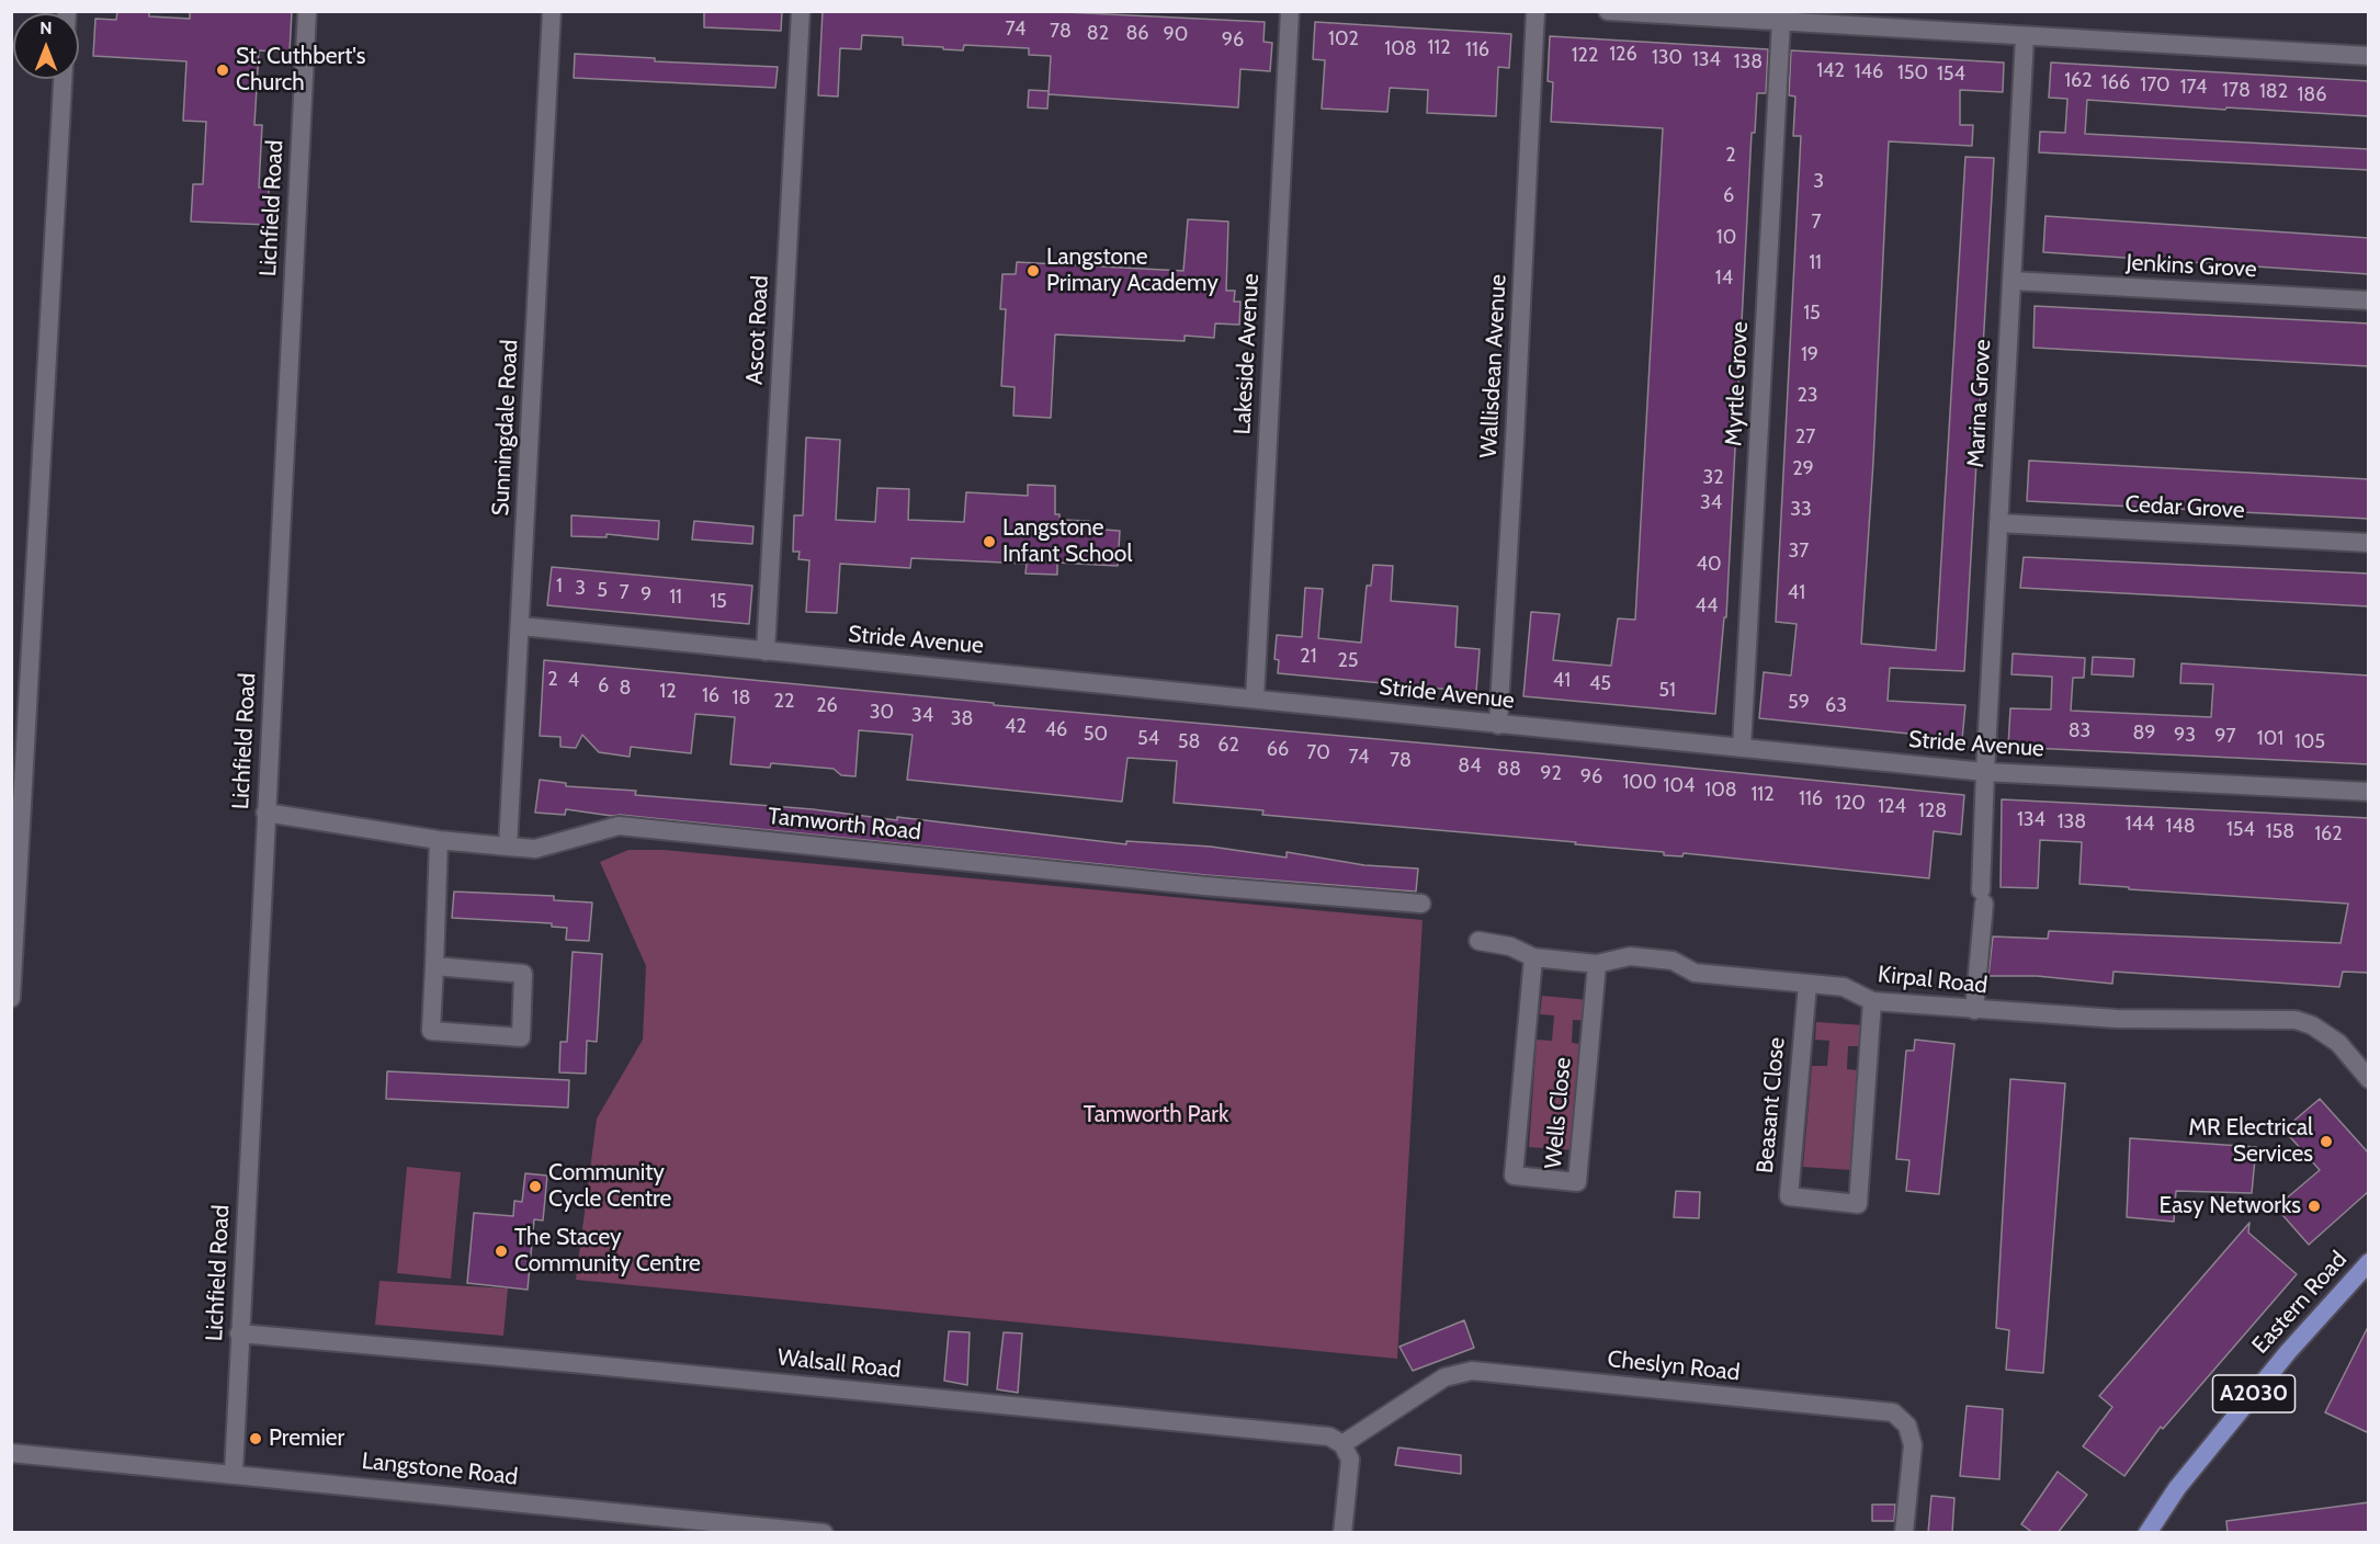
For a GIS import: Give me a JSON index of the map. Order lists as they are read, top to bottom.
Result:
{
  "streets": {
    "main road": ["Eastern Road", "A2030"],
    "street": [
      "Lichfield Road",
      "Jenkins Grove",
      "Ascot Road",
      "Lakeside Avenue",
      "Wallisdean Avenue",
      "Myrtle Grove",
      "Marina Grove",
      "Sunningdale Road",
      "Cedar Grove",
      "Stride Avenue",
      "Tamworth Road",
      "Kirpal Road",
      "Beasant Close",
      "Wells Close",
      "Walsall Road",
      "Cheslyn Road",
      "Langstone Road"
    ]
  },
  "crossings": [
    ["Lichfield Road", "Tamworth Road"],
    ["Lichfield Road", "Walsall Road"],
    ["Lichfield Road", "Langstone Road"],
    ["Jenkins Grove", "Marina Grove"],
    ["Ascot Road", "Stride Avenue"],
    ["Lakeside Avenue", "Stride Avenue"],
    ["Wallisdean Avenue", "Stride Avenue"],
    ["Myrtle Grove", "Stride Avenue"],
    ["Marina Grove", "Cedar Grove"],
    ["Marina Grove", "Stride Avenue"],
    ["Marina Grove", "Kirpal Road"],
    ["Sunningdale Road", "Stride Avenue"],
    ["Sunningdale Road", "Tamworth Road"],
    ["Kirpal Road", "Beasant Close"],
    ["Kirpal Road", "Wells Close"],
    ["Walsall Road", "Cheslyn Road"]
  ],
  "parks": ["Tamworth Park"],
  "places": [
    "St. Cuthbert's Church",
    "Langstone Primary Academy",
    "Langstone Infant School",
    "MR Electrical Services",
    "Community Cycle Centre",
    "Easy Networks",
    "The Stacey Community Centre",
    "Premier"
  ],
  "house_numbers": [
    "74",
    "78",
    "82",
    "86",
    "90",
    "102",
    "96",
    "112",
    "108",
    "116",
    "126",
    "122",
    "130",
    "134",
    "138",
    "142",
    "146",
    "150",
    "154",
    "162",
    "166",
    "170",
    "174",
    "178",
    "182",
    "186",
    "2",
    "3",
    "6",
    "7",
    "10",
    "11",
    "14",
    "15",
    "19",
    "23",
    "27",
    "29",
    "32",
    "34",
    "33",
    "37",
    "40",
    "1",
    "3",
    "5",
    "7",
    "41",
    "9",
    "11",
    "15",
    "44",
    "21",
    "25",
    "2",
    "4",
    "41",
    "45",
    "6",
    "8",
    "51",
    "12",
    "16",
    "18",
    "22",
    "59",
    "26",
    "63",
    "30",
    "34",
    "38",
    "42",
    "46",
    "83",
    "89",
    "50",
    "93",
    "97",
    "54",
    "101",
    "58",
    "105",
    "62",
    "66",
    "70",
    "74",
    "78",
    "84",
    "88",
    "92",
    "96",
    "100",
    "104",
    "108",
    "112",
    "116",
    "120",
    "124",
    "128",
    "134",
    "138",
    "144",
    "148",
    "154",
    "158",
    "162"
  ],
  "north": "top"
}
